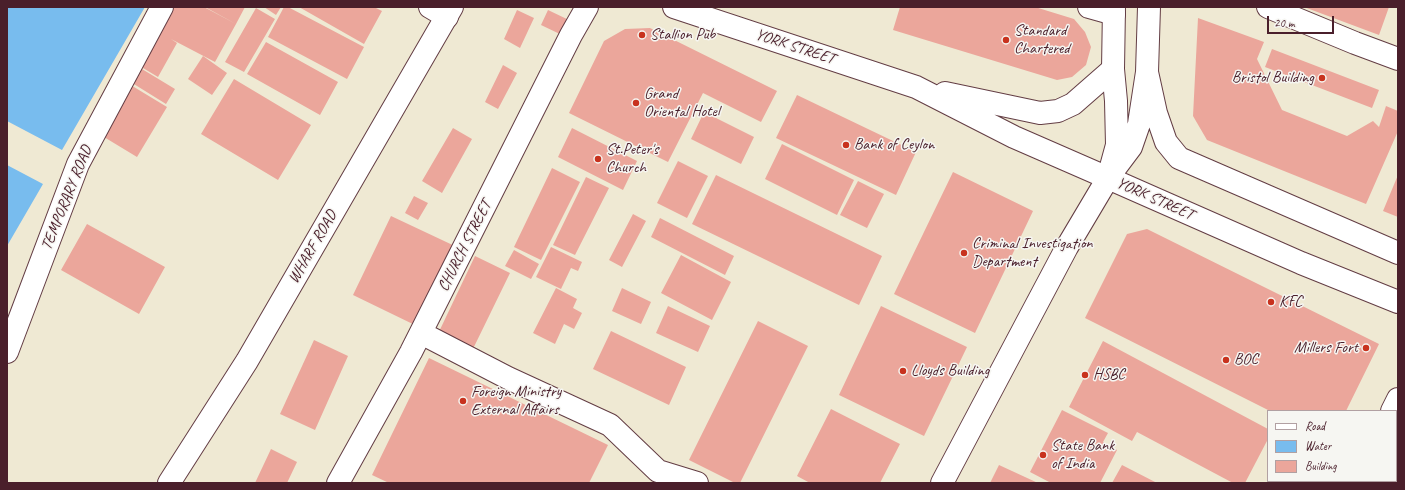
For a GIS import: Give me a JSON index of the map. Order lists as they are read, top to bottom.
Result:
{
  "streets": {
    "main road": [
      "YORK STREET",
      "TEMPORARY ROAD",
      "CHURCH STREET",
      "WHARF ROAD"
    ]
  },
  "places": [
    "Stallion Pub",
    "Standard Chartered",
    "Bristol Building",
    "Grand Oriental Hotel",
    "Bank of Ceylon",
    "St.Peter's Church",
    "Criminal Investigation Department",
    "KFC",
    "Millers Fort",
    "BOC",
    "Lloyds Building",
    "HSBC",
    "Foreign Ministry External Affairs",
    "State Bank of India"
  ],
  "legend": ["Road", "Water", "Building"],
  "scale_bar": "20 m"
}
